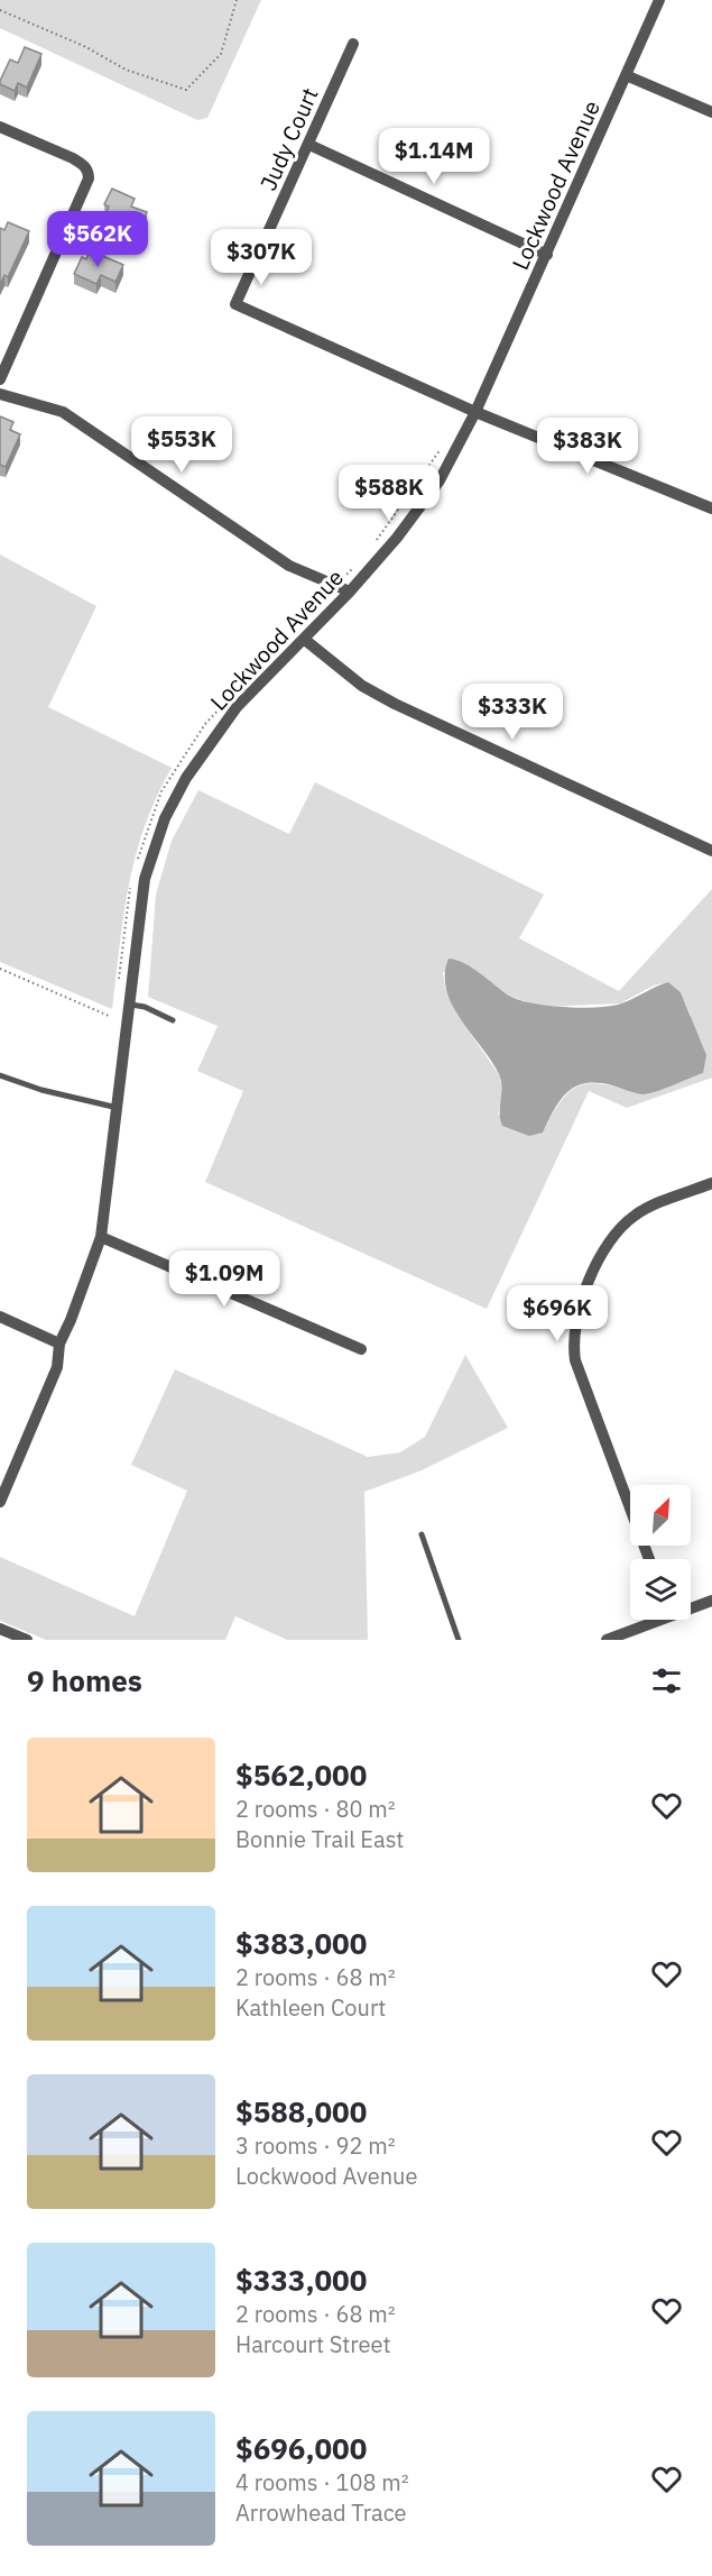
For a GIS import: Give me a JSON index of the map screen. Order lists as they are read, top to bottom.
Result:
{
  "streets": {
    "street": ["Judy Court", "Lockwood Avenue"]
  },
  "crossings": [
    ["Judy Court", "Lockwood Avenue"]
  ],
  "north": "top right",
  "page": {
    "price": [
      "$1.14M",
      "$562K",
      "$307K",
      "$553K",
      "$383K",
      "$588K",
      "$333K",
      "$1.09M",
      "$696K"
    ],
    "heading": "9 homes",
    "list": [
      {
        "name": "$562,000",
        "note": "2 rooms · 80 m² · Bonnie Trail East"
      },
      {
        "name": "$383,000",
        "note": "2 rooms · 68 m² · Kathleen Court"
      },
      {
        "name": "$588,000",
        "note": "3 rooms · 92 m² · Lockwood Avenue"
      },
      {
        "name": "$333,000",
        "note": "2 rooms · 68 m² · Harcourt Street"
      },
      {
        "name": "$696,000",
        "note": "4 rooms · 108 m² · Arrowhead Trace"
      }
    ]
  }
}
